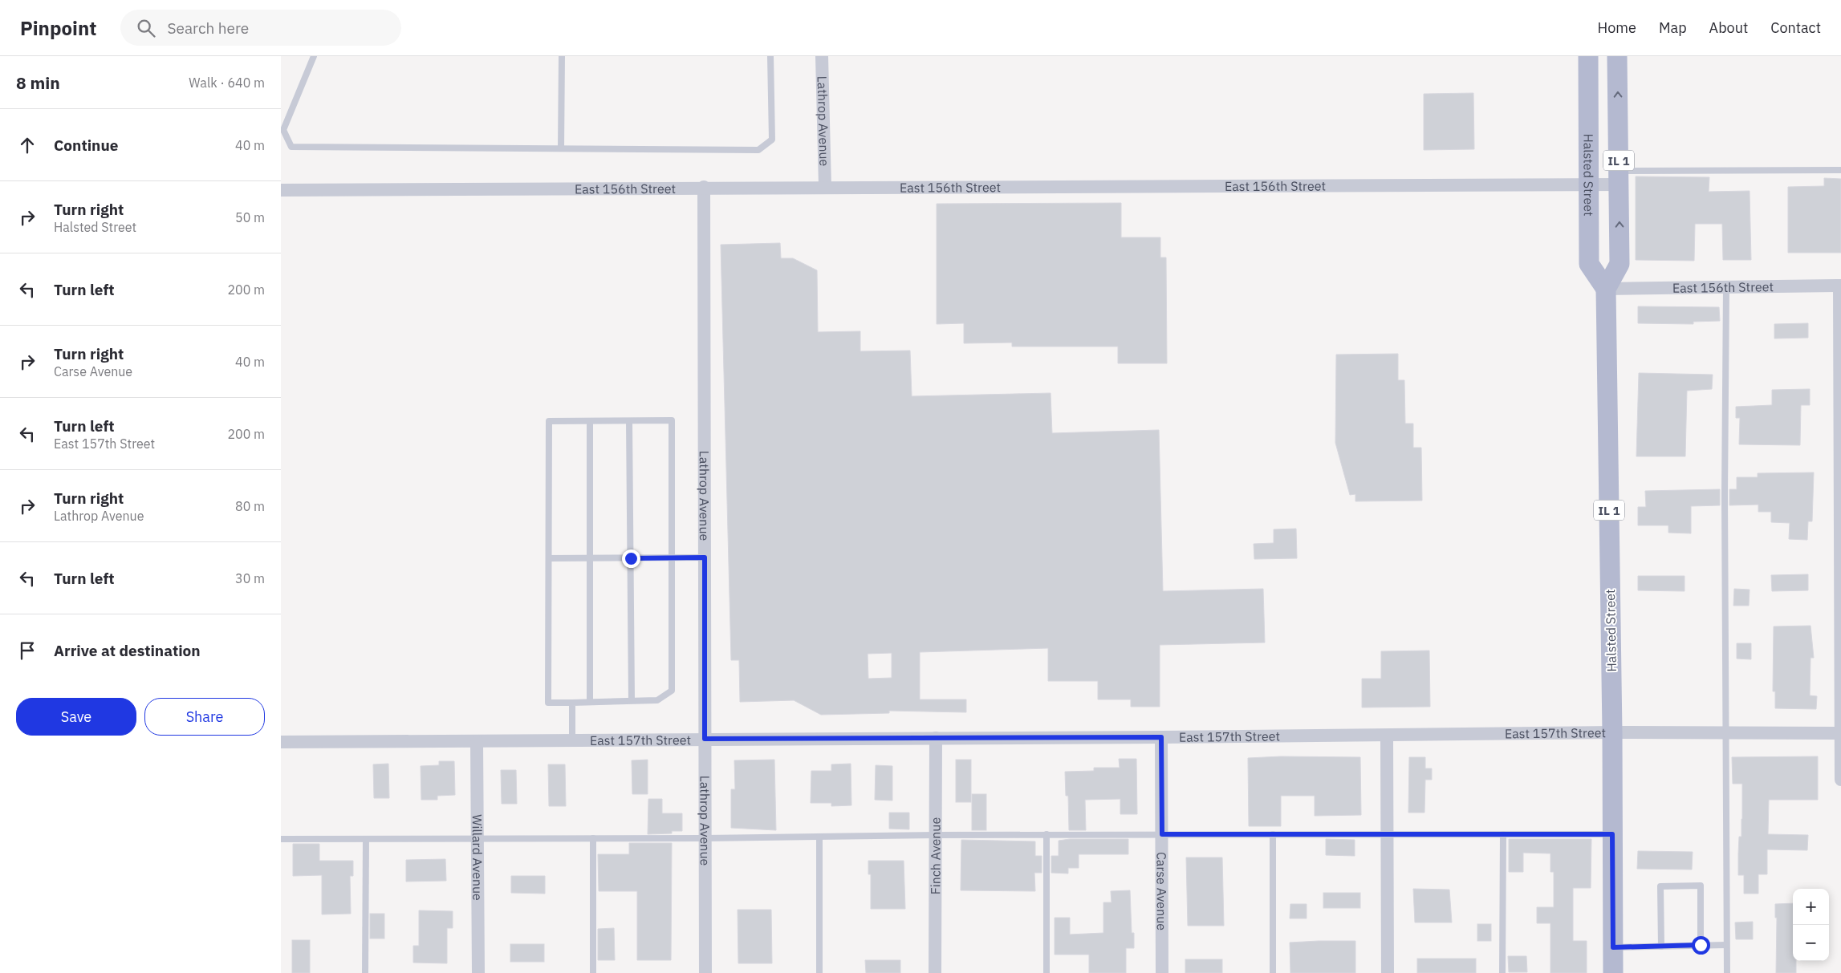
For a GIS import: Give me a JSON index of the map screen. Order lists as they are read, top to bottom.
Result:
{
  "streets": {
    "main road": ["IL 1", "Halsted Street"],
    "street": [
      "Lathrop Avenue",
      "East 156th Street",
      "East 157th Street",
      "Finch Avenue",
      "Willard Avenue",
      "Carse Avenue"
    ]
  },
  "crossings": [
    ["Lathrop Avenue", "East 156th Street"],
    ["Lathrop Avenue", "East 157th Street"],
    ["Halsted Street", "East 156th Street"],
    ["Halsted Street", "East 157th Street"],
    ["East 157th Street", "Finch Avenue"],
    ["East 157th Street", "Willard Avenue"],
    ["East 157th Street", "Carse Avenue"]
  ],
  "page": {
    "header": "Pinpoint",
    "search": "Search here",
    "nav": [
      "Home",
      "Map",
      "About",
      "Contact"
    ],
    "heading": ["8 min", "Walk · 640 m"],
    "list": [
      ["Continue", "40 m"],
      ["Turn right", "Halsted Street", "50 m"],
      ["Turn left", "200 m"],
      ["Turn right", "Carse Avenue", "40 m"],
      ["Turn left", "East 157th Street", "200 m"],
      ["Turn right", "Lathrop Avenue", "80 m"],
      ["Turn left", "30 m"],
      "Arrive at destination"
    ],
    "buttons": ["Save", "Share"],
    "map_buttons": ["+", "−"]
  }
}
